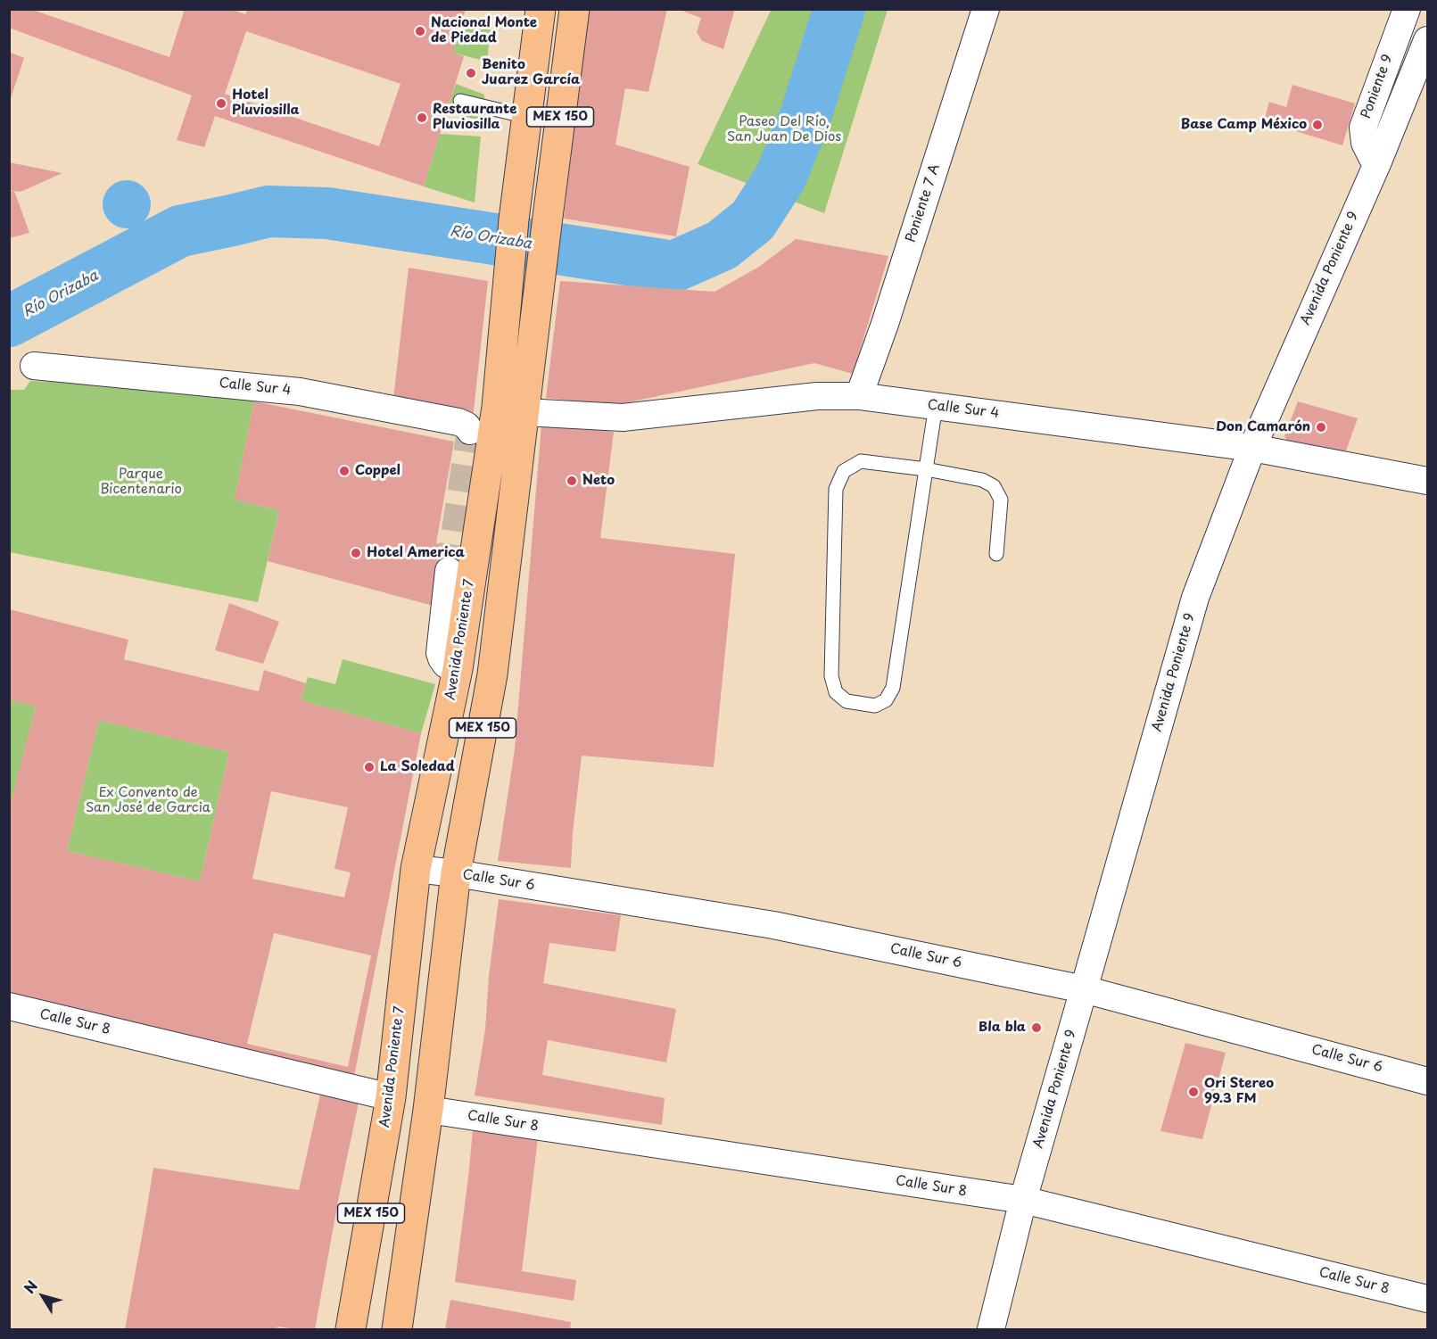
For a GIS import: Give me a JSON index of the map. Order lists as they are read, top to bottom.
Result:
{
  "streets": {
    "main road": ["MEX 150", "Avenida Poniente 7"],
    "street": [
      "Poniente 9",
      "Poniente 7 A",
      "Avenida Poniente 9",
      "Calle Sur 4",
      "Calle Sur 6",
      "Calle Sur 8"
    ]
  },
  "crossings": [
    ["Poniente 9", "Avenida Poniente 9"],
    ["MEX 150", "Calle Sur 4"],
    ["MEX 150", "Calle Sur 6"],
    ["MEX 150", "Calle Sur 8"],
    ["Poniente 7 A", "Calle Sur 4"],
    ["Avenida Poniente 9", "Calle Sur 4"],
    ["Avenida Poniente 9", "Calle Sur 6"],
    ["Avenida Poniente 9", "Calle Sur 8"],
    ["Calle Sur 4", "Avenida Poniente 7"],
    ["Avenida Poniente 7", "Calle Sur 6"],
    ["Avenida Poniente 7", "Calle Sur 8"]
  ],
  "water": ["Río Orizaba"],
  "parks": ["Paseo Del Río, San Juan De Dios", "Parque Bicentenario", "Ex Convento de San José de Garcia"],
  "places": [
    "Nacional Monte de Piedad",
    "Benito Juarez García",
    "Hotel Pluviosilla",
    "Restaurante Pluviosilla",
    "Base Camp México",
    "Don Camarón",
    "Coppel",
    "Neto",
    "Hotel America",
    "La Soledad",
    "Bla bla",
    "Ori Stereo 99.3 FM"
  ],
  "north": "top left"
}
